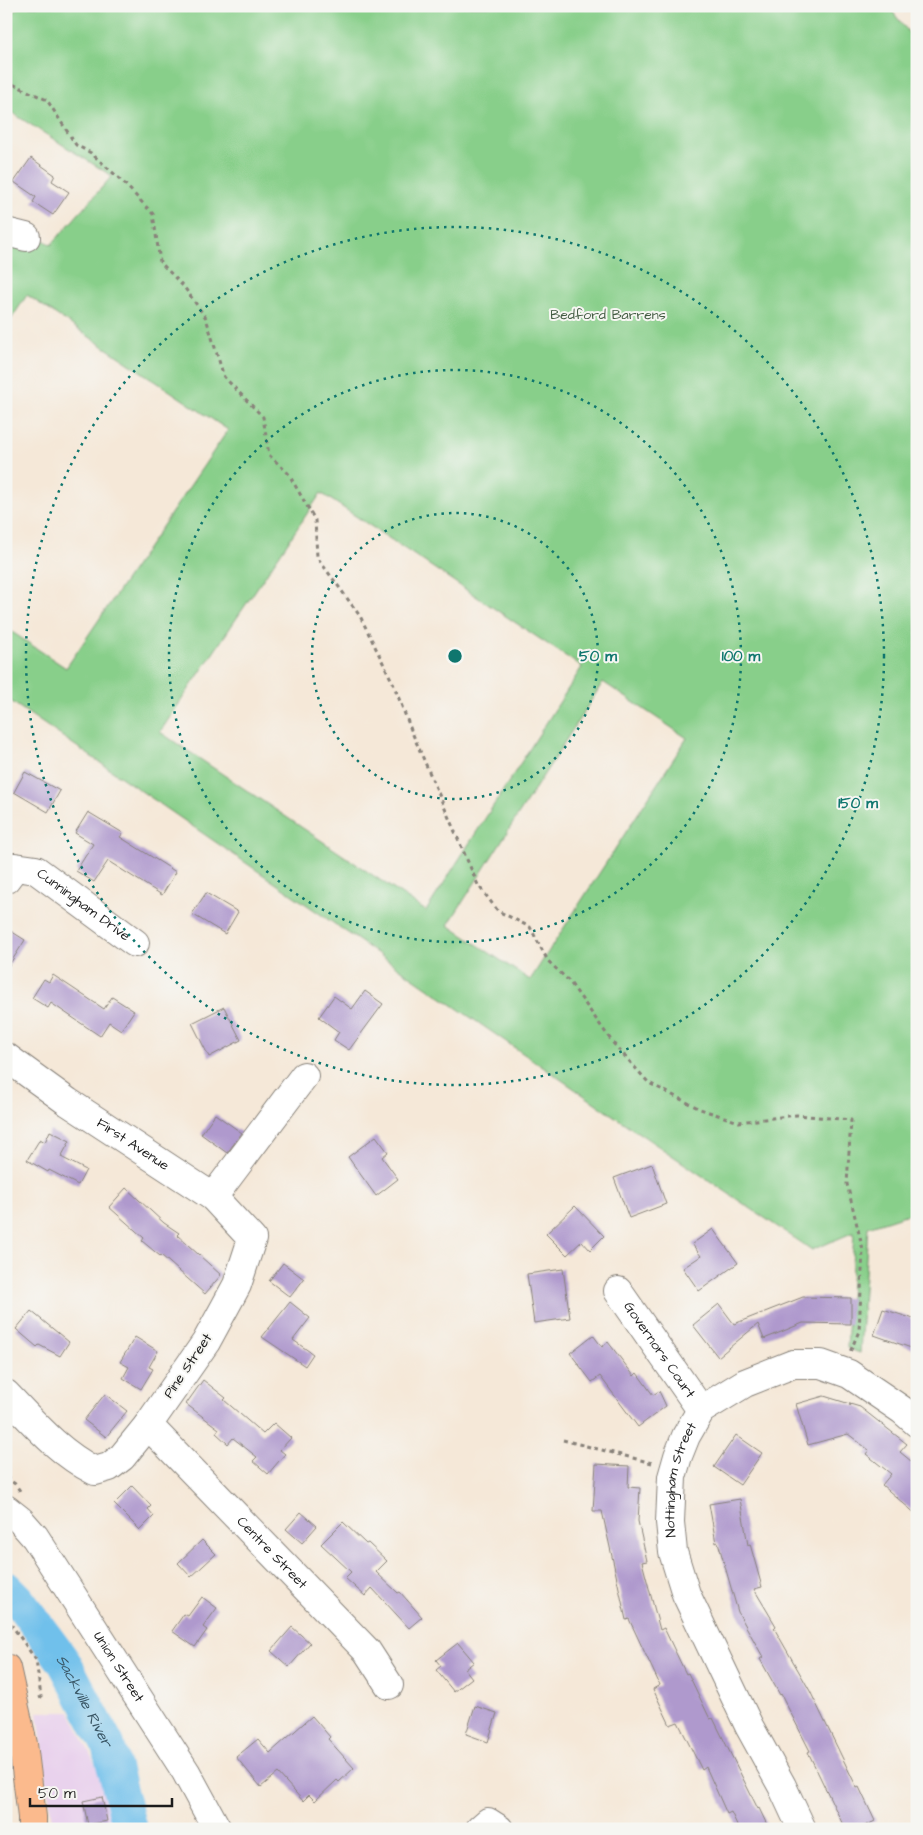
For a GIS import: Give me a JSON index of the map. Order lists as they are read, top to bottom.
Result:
{
  "streets": {
    "street": [
      "Cunningham Drive",
      "First Avenue",
      "Governors Court",
      "Pine Street",
      "Nottingham Street",
      "Centre Street",
      "Union Street"
    ]
  },
  "crossings": [
    ["First Avenue", "Pine Street"],
    ["Governors Court", "Nottingham Street"],
    ["Pine Street", "Centre Street"]
  ],
  "water": ["Sackville River"],
  "parks": ["Bedford Barrens"],
  "scale_bar": "50 m",
  "rings": ["50 m", "100 m", "150 m"]
}
